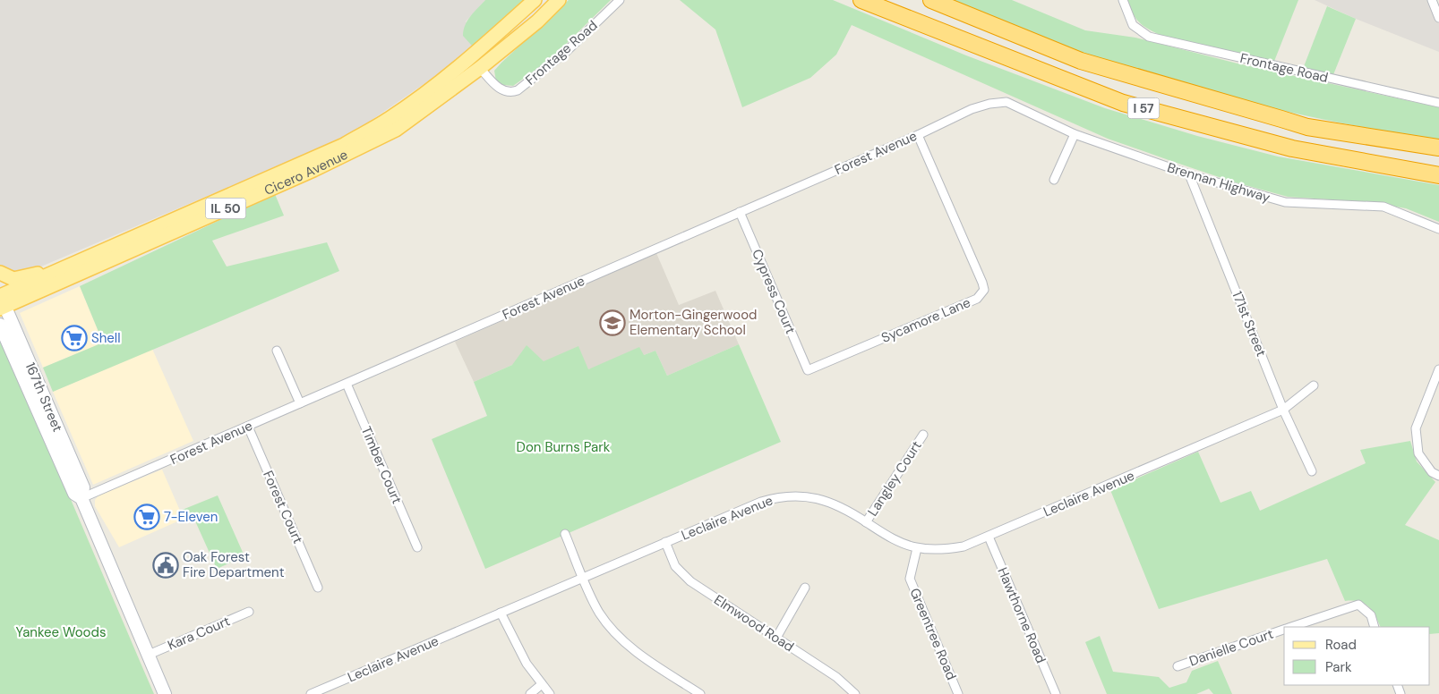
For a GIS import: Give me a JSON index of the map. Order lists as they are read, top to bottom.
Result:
{
  "streets": {
    "highway": ["I 57"],
    "main road": ["Cicero Avenue", "IL 50", "167th Street"],
    "street": [
      "Frontage Road",
      "Forest Avenue",
      "Brennan Highway",
      "Cypress Court",
      "Sycamore Lane",
      "171st Street",
      "Timber Court",
      "Langley Court",
      "Leclaire Avenue",
      "Forest Court",
      "Hawthorne Road",
      "Elmwood Road",
      "Kara Court",
      "Greentree Road",
      "Danielle Court"
    ]
  },
  "crossings": [
    ["Frontage Road", "Cicero Avenue"],
    ["Forest Avenue", "Brennan Highway"],
    ["Forest Avenue", "Cypress Court"],
    ["Forest Avenue", "Sycamore Lane"],
    ["Forest Avenue", "167th Street"],
    ["Forest Avenue", "Timber Court"],
    ["Forest Avenue", "Forest Court"],
    ["Cicero Avenue", "167th Street"],
    ["Brennan Highway", "171st Street"],
    ["Cypress Court", "Sycamore Lane"],
    ["171st Street", "Leclaire Avenue"],
    ["167th Street", "Kara Court"],
    ["Langley Court", "Leclaire Avenue"],
    ["Leclaire Avenue", "Hawthorne Road"],
    ["Leclaire Avenue", "Elmwood Road"],
    ["Leclaire Avenue", "Greentree Road"]
  ],
  "parks": ["Don Burns Park", "Yankee Woods"],
  "places": {
    "school or university": ["Morton-Gingerwood Elementary School"],
    "supermarket": ["Shell", "7-Eleven"],
    "public building": ["Oak Forest Fire Department"]
  },
  "legend": ["Road", "Park"]
}
